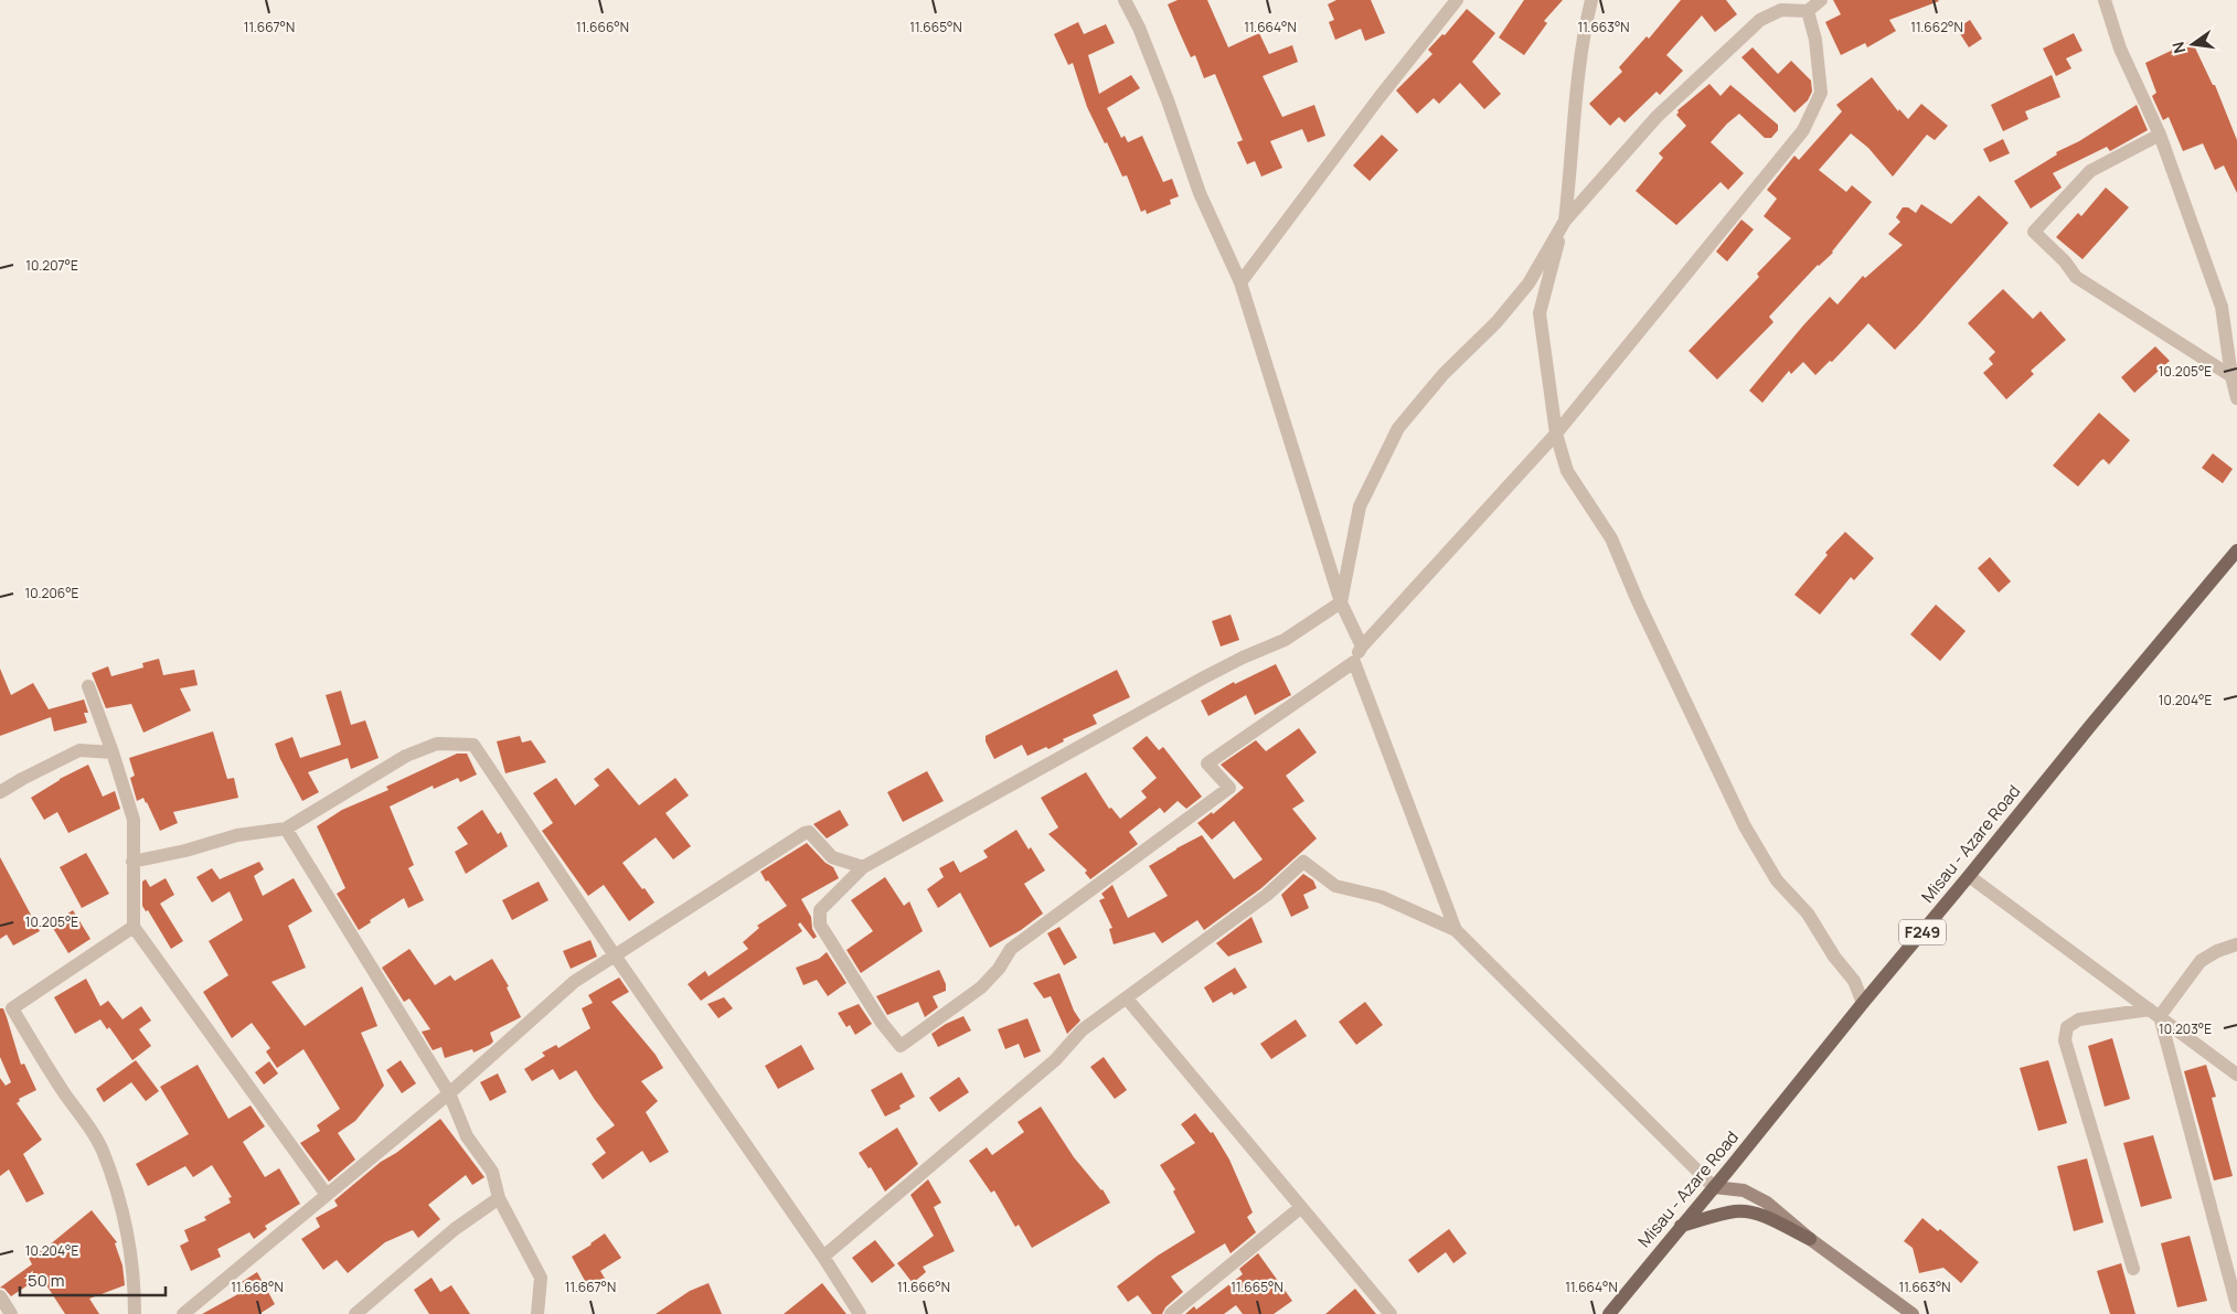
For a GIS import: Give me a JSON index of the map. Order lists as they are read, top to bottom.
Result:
{
  "streets": {
    "main road": ["Misau - Azare Road", "F249"]
  },
  "scale_bar": "50 m",
  "north": "left",
  "coordinates": [
    "11.662°N",
    "11.667°N",
    "11.666°N",
    "11.665°N",
    "11.664°N",
    "11.663°N",
    "10.207°E",
    "10.205°E",
    "10.206°E",
    "10.204°E",
    "10.203°E",
    "11.668°N"
  ]
}
